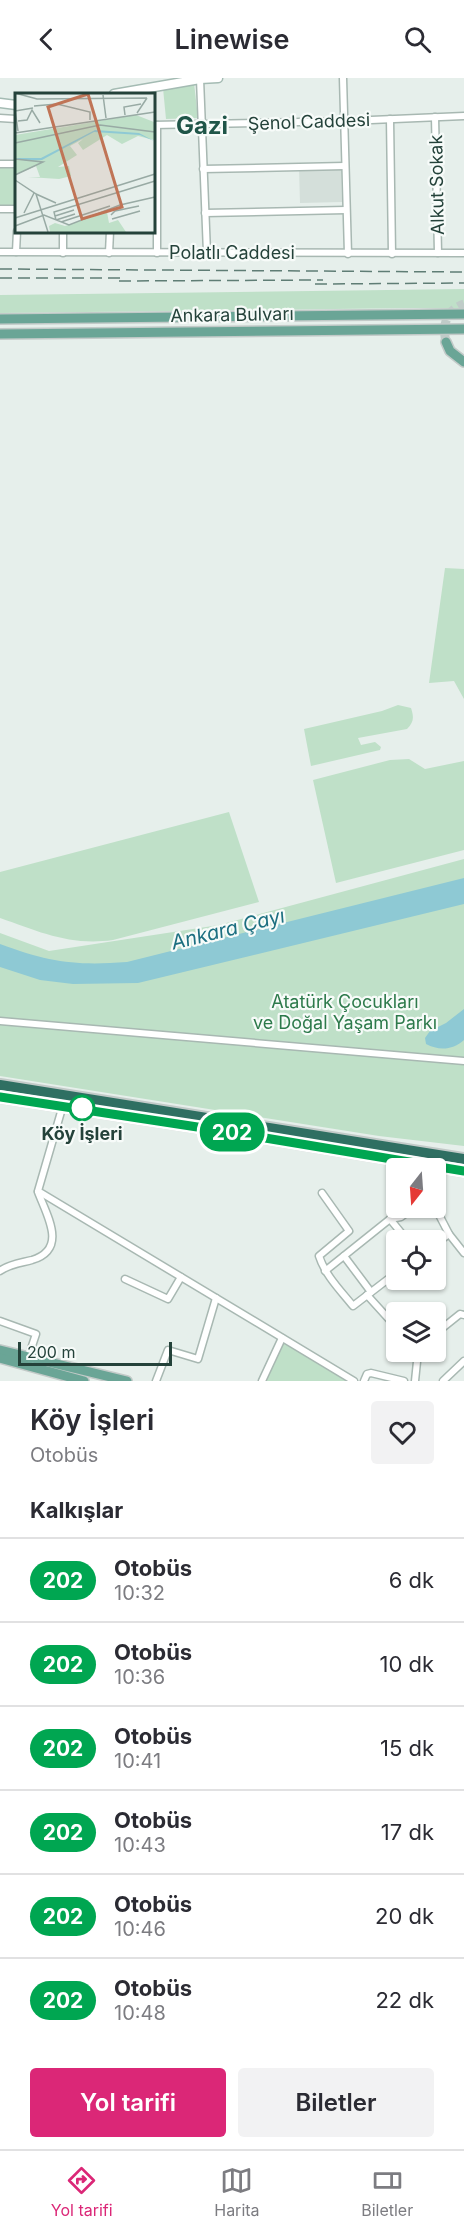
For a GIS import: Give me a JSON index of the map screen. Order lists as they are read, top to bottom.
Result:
{
  "streets": {
    "main road": ["Ankara Bulvarı"],
    "street": ["Şenol Caddesi", "Alkut Sokak", "Polatlı Caddesi"]
  },
  "crossings": [
    ["Şenol Caddesi", "Alkut Sokak"],
    ["Alkut Sokak", "Polatlı Caddesi"]
  ],
  "districts": ["Gazi"],
  "water": ["Ankara Çayı"],
  "parks": ["Atatürk Çocukları ve Doğal Yaşam Parkı"],
  "places": ["Köy İşleri"],
  "lines": ["bus line 202"],
  "scale_bar": "200 m",
  "north": "bottom",
  "page": {
    "header": "Linewise",
    "on_map": "202",
    "scale": "200 m",
    "heading": [
      ["Köy İşleri", "Otobüs"],
      "Kalkışlar"
    ],
    "list": [
      {
        "mark": "202",
        "name": "Otobüs",
        "note": "10:32",
        "value": "6 dk"
      },
      {
        "mark": "202",
        "name": "Otobüs",
        "note": "10:36",
        "value": "10 dk"
      },
      {
        "mark": "202",
        "name": "Otobüs",
        "note": "10:41",
        "value": "15 dk"
      },
      {
        "mark": "202",
        "name": "Otobüs",
        "note": "10:43",
        "value": "17 dk"
      },
      {
        "mark": "202",
        "name": "Otobüs",
        "note": "10:46",
        "value": "20 dk"
      },
      {
        "mark": "202",
        "name": "Otobüs",
        "note": "10:48",
        "value": "22 dk"
      }
    ],
    "buttons": ["Yol tarifi", "Biletler"],
    "tabs": ["Yol tarifi", "Harita", "Biletler"]
  }
}
